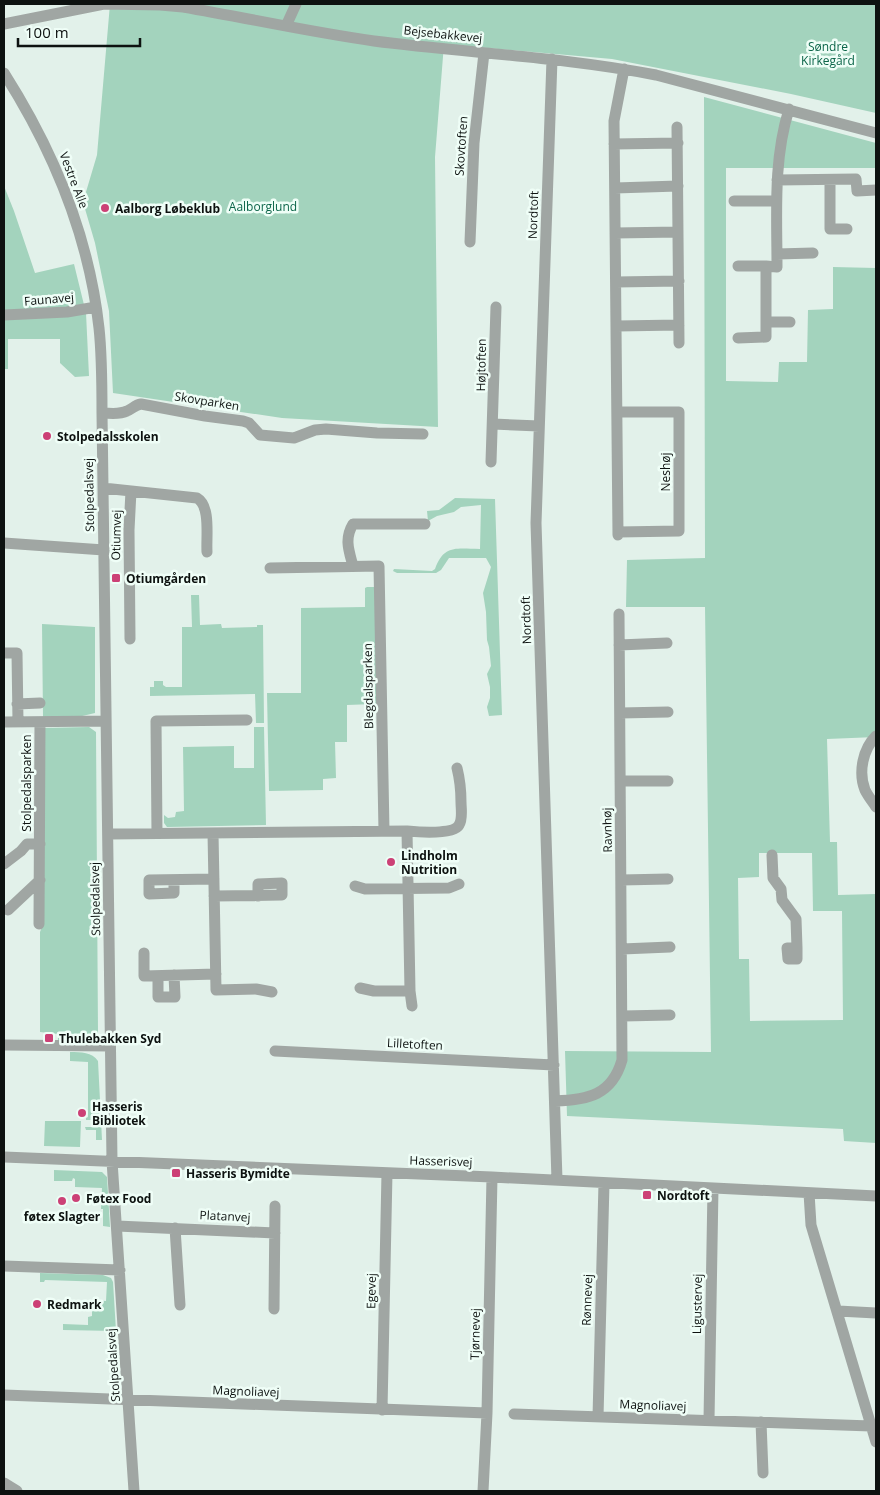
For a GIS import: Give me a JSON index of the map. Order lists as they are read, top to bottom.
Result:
{
  "streets": {
    "street": [
      "Bejsebakkevej",
      "Skovtoften",
      "Vestre Alle",
      "Nordtoft",
      "Faunavej",
      "Højtoften",
      "Skovparken",
      "Neshøj",
      "Stolpedalsvej",
      "Otiumvej",
      "Blegdalsparken",
      "Stolpedalsparken",
      "Ravnhøj",
      "Lilletoften",
      "Hasserisvej",
      "Platanvej",
      "Egevej",
      "Rønnevej",
      "Ligustervej",
      "Tjørnevej",
      "Magnoliavej"
    ]
  },
  "crossings": [
    ["Bejsebakkevej", "Skovtoften"],
    ["Bejsebakkevej", "Nordtoft"],
    ["Bejsebakkevej", "Neshøj"],
    ["Vestre Alle", "Faunavej"],
    ["Vestre Alle", "Stolpedalsvej"],
    ["Nordtoft", "Ravnhøj"],
    ["Nordtoft", "Lilletoften"],
    ["Nordtoft", "Hasserisvej"],
    ["Faunavej", "Stolpedalsvej"],
    ["Skovparken", "Stolpedalsvej"],
    ["Stolpedalsvej", "Stolpedalsparken"],
    ["Stolpedalsvej", "Hasserisvej"],
    ["Stolpedalsvej", "Platanvej"],
    ["Stolpedalsvej", "Magnoliavej"],
    ["Hasserisvej", "Egevej"],
    ["Hasserisvej", "Rønnevej"],
    ["Hasserisvej", "Ligustervej"],
    ["Hasserisvej", "Tjørnevej"],
    ["Egevej", "Magnoliavej"],
    ["Rønnevej", "Magnoliavej"],
    ["Ligustervej", "Magnoliavej"],
    ["Tjørnevej", "Magnoliavej"]
  ],
  "parks": ["Søndre Kirkegård", "Aalborglund"],
  "places": {
    "other": [
      "Aalborg Løbeklub",
      "Stolpedalsskolen",
      "Lindholm Nutrition",
      "Hasseris Bibliotek",
      "Føtex Food",
      "føtex Slagter",
      "Redmark"
    ],
    "transit": [
      "Otiumgården",
      "Thulebakken Syd",
      "Hasseris Bymidte",
      "Nordtoft"
    ]
  },
  "scale_bar": "100 m"
}
